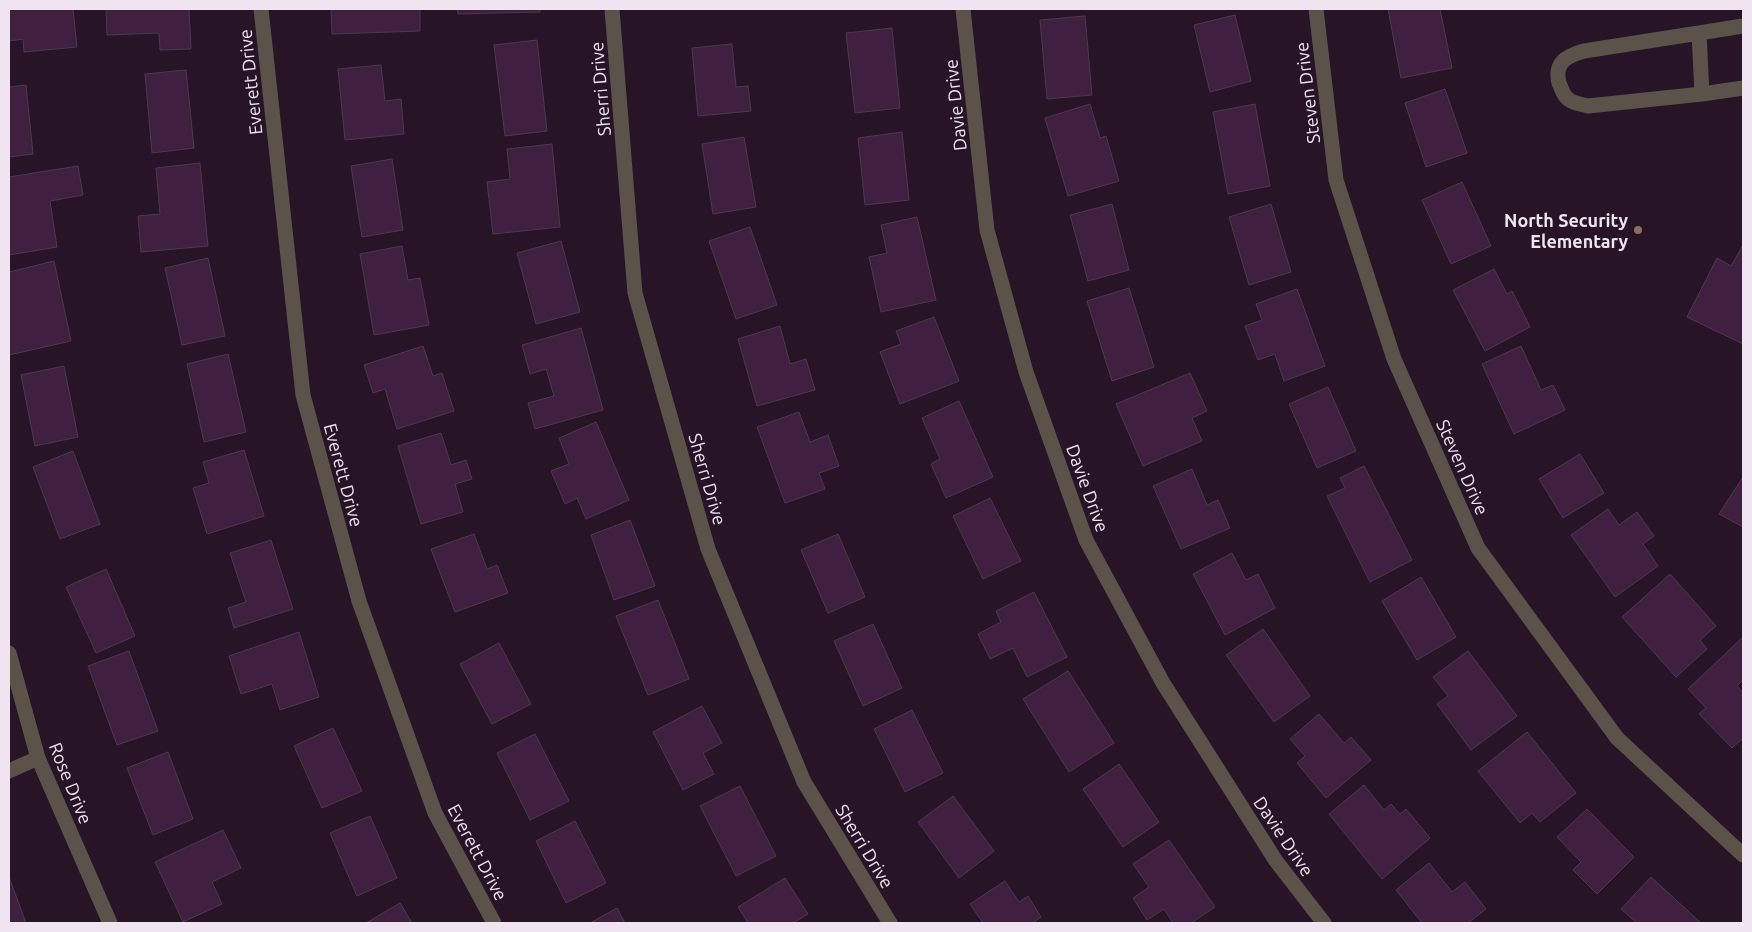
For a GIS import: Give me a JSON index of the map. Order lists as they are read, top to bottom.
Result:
{
  "streets": {
    "street": [
      "Everett Drive",
      "Sherri Drive",
      "Steven Drive",
      "Davie Drive",
      "Rose Drive"
    ]
  },
  "places": ["North Security Elementary"]
}
